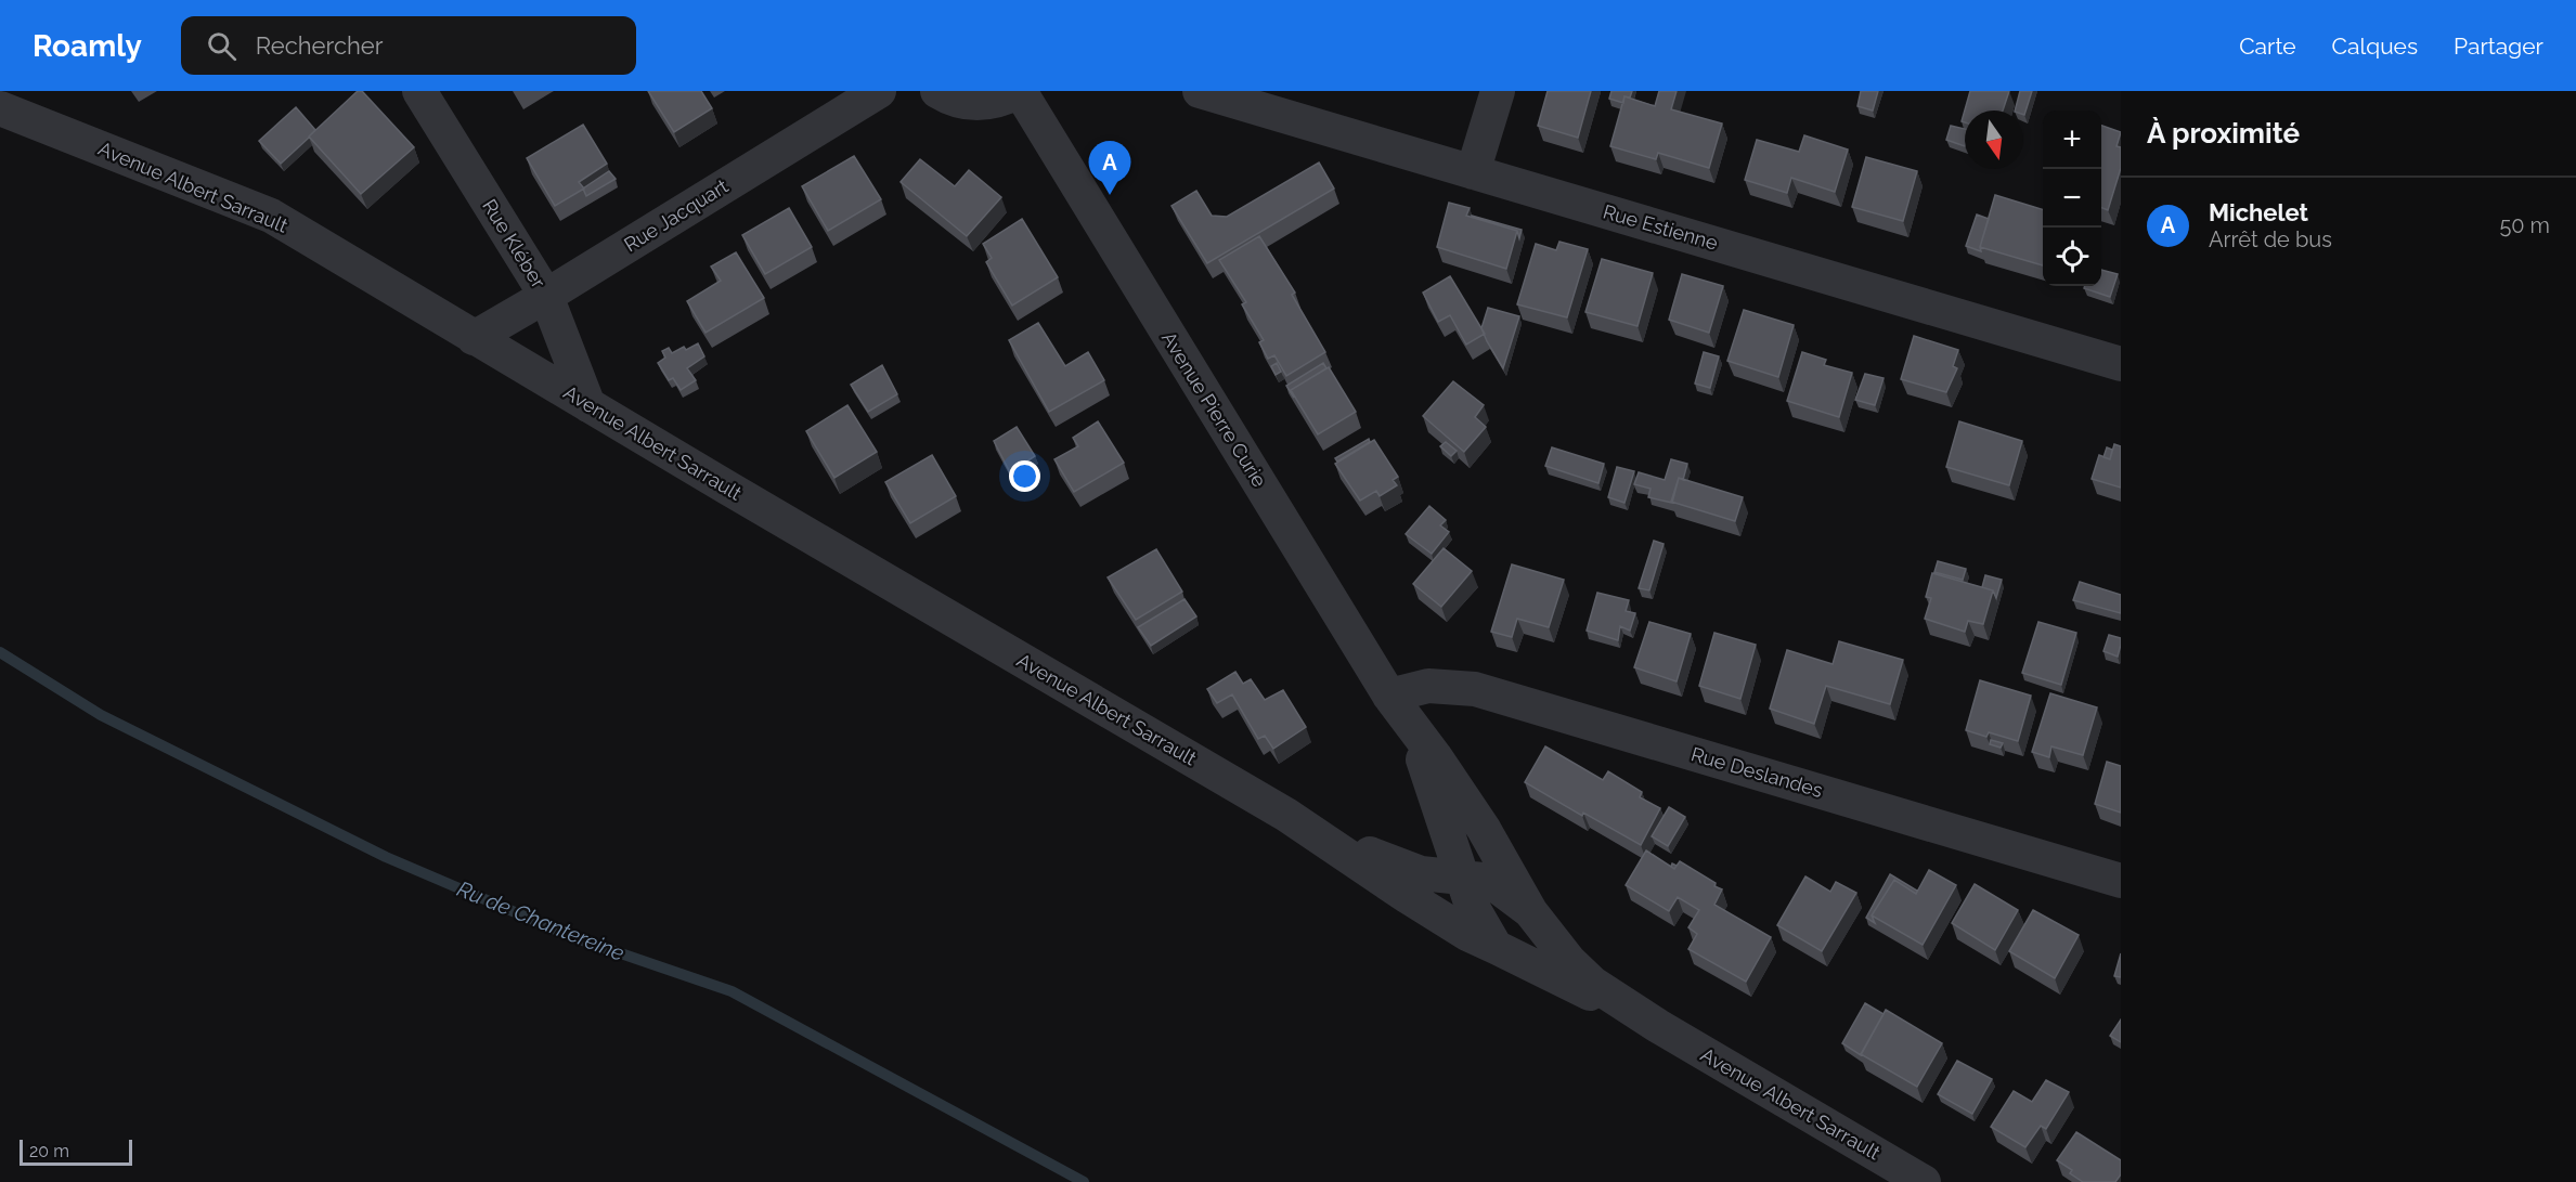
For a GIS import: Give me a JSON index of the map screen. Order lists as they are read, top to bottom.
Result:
{
  "streets": {
    "street": [
      "Avenue Albert Sarrault",
      "Rue Jacquart",
      "Rue Estienne",
      "Rue Kléber",
      "Avenue Pierre Curie",
      "Rue Deslandes"
    ]
  },
  "crossings": [
    ["Avenue Albert Sarrault", "Rue Jacquart"],
    ["Avenue Albert Sarrault", "Rue Kléber"],
    ["Avenue Albert Sarrault", "Avenue Pierre Curie"],
    ["Rue Jacquart", "Rue Kléber"],
    ["Avenue Pierre Curie", "Rue Deslandes"]
  ],
  "water": ["Ru de Chantereine"],
  "scale_bar": "20 m",
  "north": "bottom",
  "page": {
    "header": "Roamly",
    "search": "Rechercher",
    "nav": ["Carte", "Calques", "Partager"],
    "heading": "À proximité",
    "map_buttons": ["+", "−"],
    "pins": "A",
    "list": [
      {
        "mark": "A",
        "name": "Michelet",
        "note": "Arrêt de bus",
        "value": "50 m"
      }
    ],
    "scale": "20 m"
  }
}
